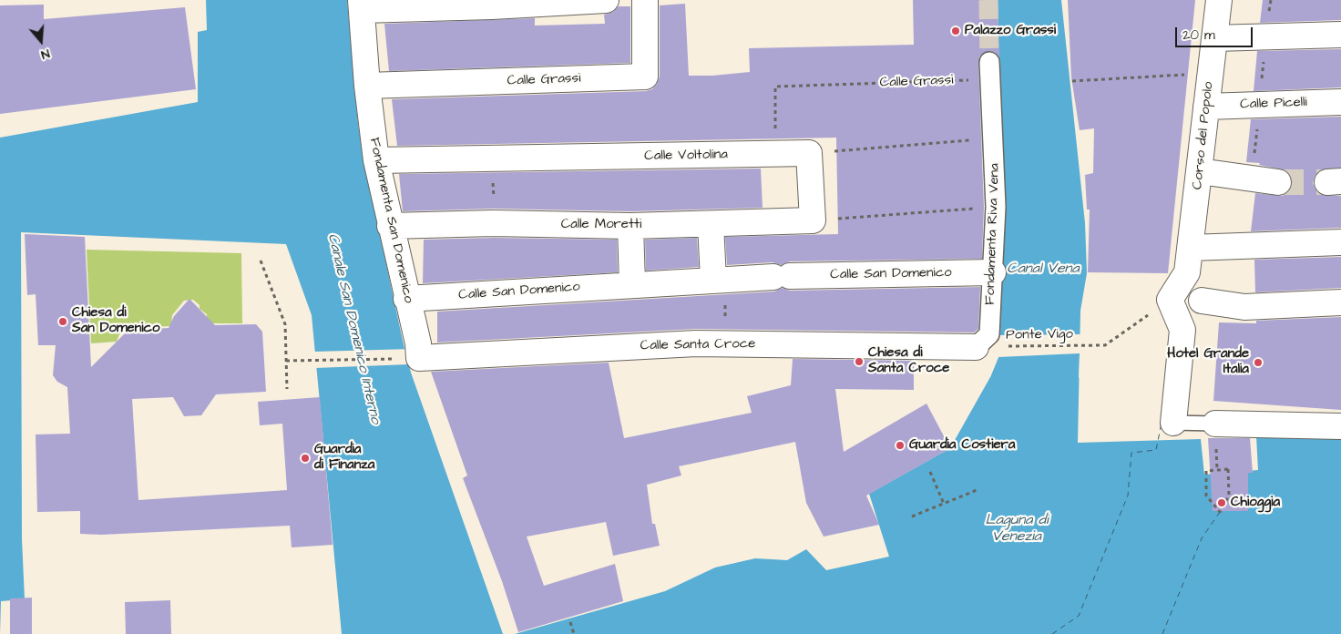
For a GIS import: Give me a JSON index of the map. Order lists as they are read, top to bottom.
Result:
{
  "streets": {
    "street": [
      "Calle Grassi",
      "Calle Picelli",
      "Corso del Popolo",
      "Calle Voltolina",
      "Fondamenta San Domenico",
      "Calle Moretti",
      "Fondamenta Riva Vena",
      "Calle San Domenico",
      "Calle Santa Croce"
    ],
    "path": ["Ponte Vigo"]
  },
  "crossings": [
    ["Calle Grassi", "Calle Voltolina"],
    ["Calle Grassi", "Fondamenta San Domenico"],
    ["Calle Grassi", "Fondamenta Riva Vena"],
    ["Calle Picelli", "Corso del Popolo"],
    ["Corso del Popolo", "Ponte Vigo"],
    ["Calle Voltolina", "Fondamenta San Domenico"],
    ["Fondamenta San Domenico", "Calle Moretti"],
    ["Fondamenta San Domenico", "Calle San Domenico"],
    ["Fondamenta San Domenico", "Calle Santa Croce"],
    ["Fondamenta Riva Vena", "Calle San Domenico"],
    ["Fondamenta Riva Vena", "Calle Santa Croce"]
  ],
  "water": ["Canal Vena", "Canale San Domenico Interno", "Laguna di Venezia"],
  "places": [
    "Palazzo Grassi",
    "Chiesa di San Domenico",
    "Chiesa di Santa Croce",
    "Hotel Grande Italia",
    "Guardia Costiera",
    "Guardia di Finanza",
    "Chioggia"
  ],
  "scale_bar": "20 m",
  "north": "bottom"
}
